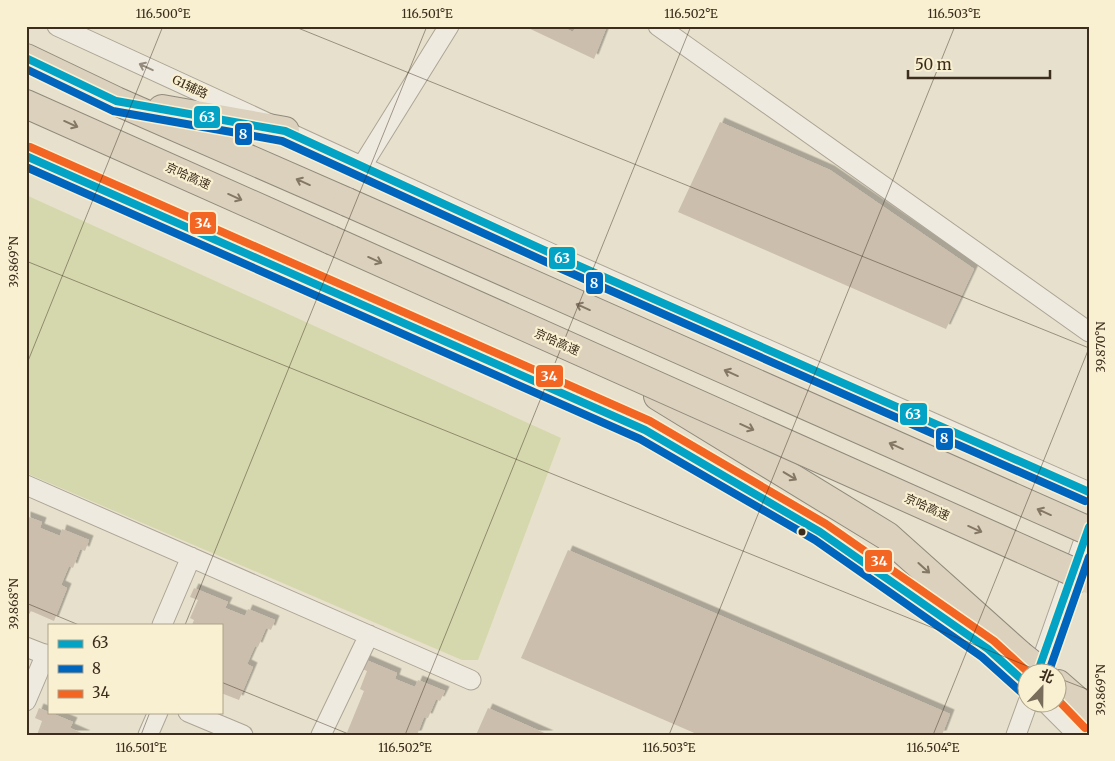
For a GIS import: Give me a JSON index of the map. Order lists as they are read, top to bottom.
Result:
{
  "streets": {
    "highway": ["京哈高速"],
    "street": ["G1辅路"]
  },
  "lines": ["transit line 63", "transit line 8", "transit line 34"],
  "legend": ["63", "8", "34"],
  "scale_bar": "50 m",
  "north": "top",
  "coordinates": [
    "116.500°E",
    "116.501°E",
    "116.502°E",
    "116.503°E",
    "39.869°N",
    "39.870°N",
    "39.868°N",
    "116.504°E"
  ]
}
